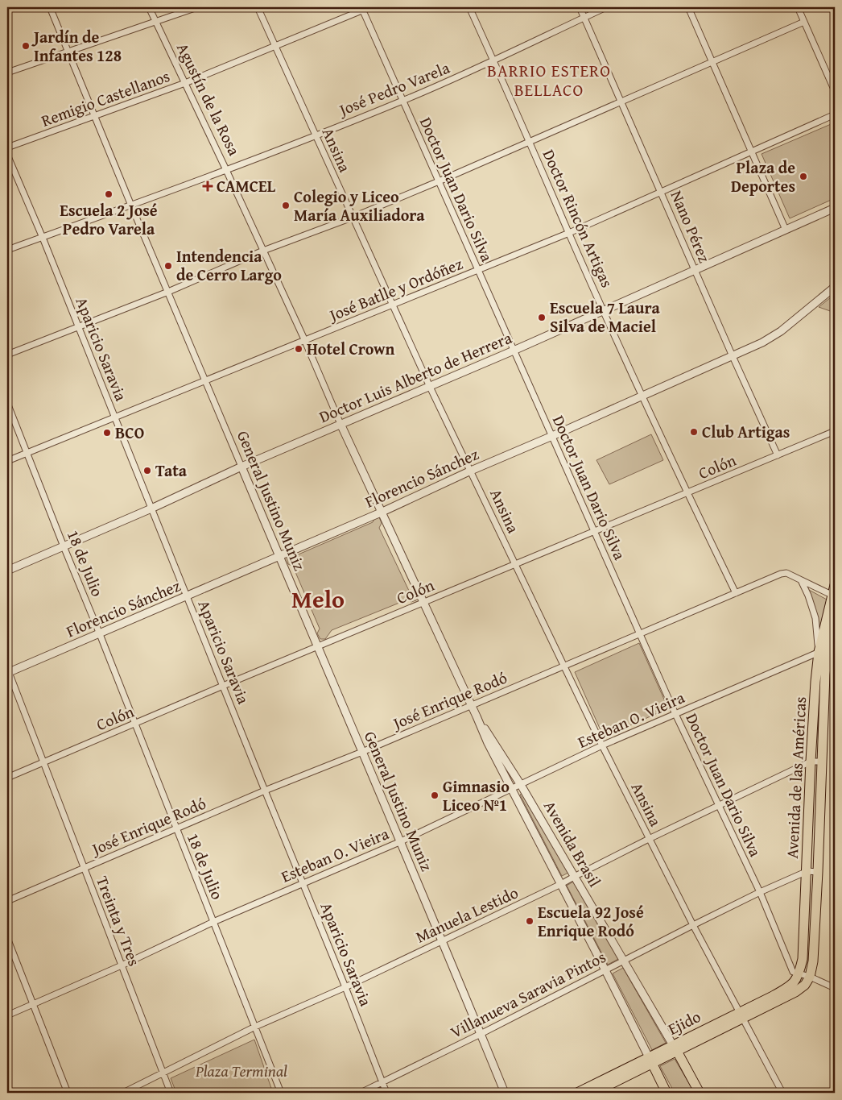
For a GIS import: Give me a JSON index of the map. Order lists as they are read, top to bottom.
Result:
{
  "streets": {
    "main road": ["Avenida de las Américas", "Avenida Brasil", "Ejido"],
    "street": [
      "José Pedro Varela",
      "Remigio Castellanos",
      "Agustín de la Rosa",
      "Ansina",
      "Doctor Juan Dario Silva",
      "Doctor Rincón Artigas",
      "Nano Pérez",
      "José Batlle y Ordóñez",
      "Aparicio Saravia",
      "Doctor Luis Alberto de Herrera",
      "Colón",
      "Florencio Sánchez",
      "General Justino Muniz",
      "18 de Julio",
      "José Enrique Rodó",
      "Esteban O. Vieira",
      "Manuela Lestido",
      "Treinta y Tres",
      "Villanueva Saravia Pintos"
    ]
  },
  "crossings": [
    ["José Pedro Varela", "Agustín de la Rosa"],
    ["José Pedro Varela", "Ansina"],
    ["José Pedro Varela", "Doctor Juan Dario Silva"],
    ["José Pedro Varela", "Doctor Rincón Artigas"],
    ["José Pedro Varela", "Nano Pérez"],
    ["José Pedro Varela", "Aparicio Saravia"],
    ["José Pedro Varela", "General Justino Muniz"],
    ["Remigio Castellanos", "Agustín de la Rosa"],
    ["Remigio Castellanos", "Ansina"],
    ["Remigio Castellanos", "Doctor Juan Dario Silva"],
    ["Remigio Castellanos", "General Justino Muniz"],
    ["Agustín de la Rosa", "José Batlle y Ordóñez"],
    ["Agustín de la Rosa", "Doctor Luis Alberto de Herrera"],
    ["Agustín de la Rosa", "Florencio Sánchez"],
    ["Agustín de la Rosa", "Avenida Brasil"],
    ["Ansina", "José Batlle y Ordóñez"],
    ["Ansina", "Doctor Luis Alberto de Herrera"],
    ["Ansina", "Colón"],
    ["Ansina", "Florencio Sánchez"],
    ["Ansina", "José Enrique Rodó"],
    ["Ansina", "Esteban O. Vieira"],
    ["Ansina", "Manuela Lestido"],
    ["Ansina", "Villanueva Saravia Pintos"],
    ["Ansina", "Ejido"],
    ["Doctor Juan Dario Silva", "José Batlle y Ordóñez"],
    ["Doctor Juan Dario Silva", "Doctor Luis Alberto de Herrera"],
    ["Doctor Juan Dario Silva", "Colón"],
    ["Doctor Juan Dario Silva", "Florencio Sánchez"],
    ["Doctor Juan Dario Silva", "José Enrique Rodó"],
    ["Doctor Juan Dario Silva", "Esteban O. Vieira"],
    ["Doctor Juan Dario Silva", "Avenida de las Américas"],
    ["Doctor Juan Dario Silva", "Manuela Lestido"],
    ["Doctor Juan Dario Silva", "Villanueva Saravia Pintos"],
    ["Doctor Juan Dario Silva", "Ejido"],
    ["Doctor Rincón Artigas", "José Batlle y Ordóñez"],
    ["Doctor Rincón Artigas", "Doctor Luis Alberto de Herrera"],
    ["Doctor Rincón Artigas", "Colón"],
    ["Doctor Rincón Artigas", "Florencio Sánchez"],
    ["Doctor Rincón Artigas", "José Enrique Rodó"],
    ["Nano Pérez", "José Batlle y Ordóñez"],
    ["Nano Pérez", "Doctor Luis Alberto de Herrera"],
    ["Nano Pérez", "Colón"],
    ["Nano Pérez", "Florencio Sánchez"],
    ["José Batlle y Ordóñez", "Aparicio Saravia"],
    ["José Batlle y Ordóñez", "General Justino Muniz"],
    ["José Batlle y Ordóñez", "18 de Julio"],
    ["Aparicio Saravia", "Doctor Luis Alberto de Herrera"],
    ["Aparicio Saravia", "Colón"],
    ["Aparicio Saravia", "Florencio Sánchez"],
    ["Aparicio Saravia", "José Enrique Rodó"],
    ["Aparicio Saravia", "Esteban O. Vieira"],
    ["Aparicio Saravia", "Manuela Lestido"],
    ["Aparicio Saravia", "Villanueva Saravia Pintos"],
    ["Doctor Luis Alberto de Herrera", "General Justino Muniz"],
    ["Doctor Luis Alberto de Herrera", "18 de Julio"],
    ["Colón", "General Justino Muniz"],
    ["Colón", "18 de Julio"],
    ["Colón", "Avenida Brasil"],
    ["Colón", "Treinta y Tres"],
    ["Florencio Sánchez", "General Justino Muniz"],
    ["Florencio Sánchez", "18 de Julio"],
    ["Florencio Sánchez", "Avenida Brasil"],
    ["Florencio Sánchez", "Treinta y Tres"],
    ["General Justino Muniz", "José Enrique Rodó"],
    ["General Justino Muniz", "Esteban O. Vieira"],
    ["General Justino Muniz", "Manuela Lestido"],
    ["General Justino Muniz", "Villanueva Saravia Pintos"],
    ["18 de Julio", "José Enrique Rodó"],
    ["18 de Julio", "Esteban O. Vieira"],
    ["18 de Julio", "Manuela Lestido"],
    ["José Enrique Rodó", "Avenida de las Américas"],
    ["José Enrique Rodó", "Avenida Brasil"],
    ["José Enrique Rodó", "Treinta y Tres"],
    ["Esteban O. Vieira", "Avenida de las Américas"],
    ["Esteban O. Vieira", "Avenida Brasil"],
    ["Esteban O. Vieira", "Treinta y Tres"],
    ["Avenida de las Américas", "Manuela Lestido"],
    ["Avenida de las Américas", "Villanueva Saravia Pintos"],
    ["Avenida de las Américas", "Ejido"],
    ["Avenida Brasil", "Manuela Lestido"],
    ["Avenida Brasil", "Villanueva Saravia Pintos"],
    ["Avenida Brasil", "Ejido"],
    ["Manuela Lestido", "Treinta y Tres"]
  ],
  "districts": ["BARRIO ESTERO BELLACO", "Melo"],
  "parks": ["Plaza Terminal"],
  "places": {
    "other": [
      "Jardín de Infantes 128",
      "Plaza de Deportes",
      "Escuela 2 José Pedro Varela",
      "Colegio y Liceo María Auxiliadora",
      "Intendencia de Cerro Largo",
      "Escuela 7 Laura Silva de Maciel",
      "Hotel Crown",
      "Club Artigas",
      "BCO",
      "Tata",
      "Gimnasio Liceo Nº1",
      "Escuela 92 José Enrique Rodó"
    ],
    "health": ["CAMCEL"]
  }
}
